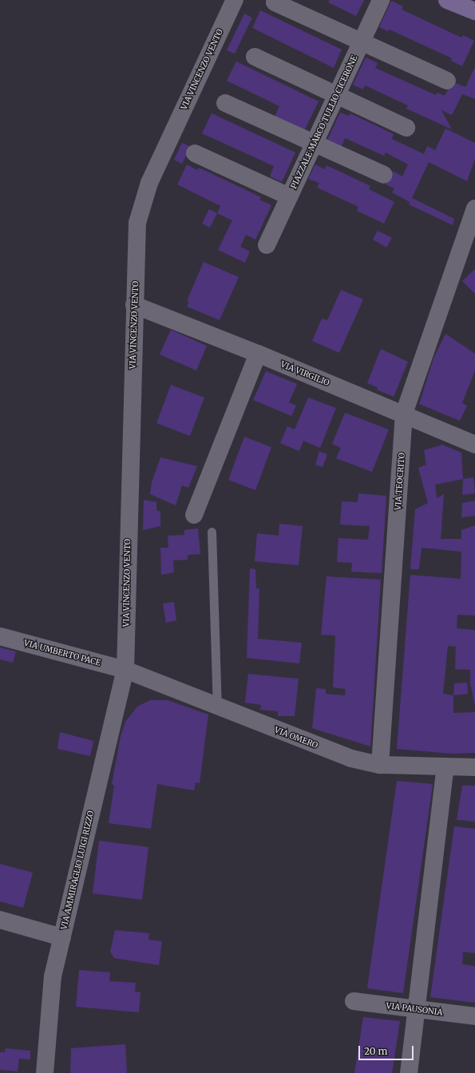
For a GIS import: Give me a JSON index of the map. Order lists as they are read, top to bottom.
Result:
{
  "streets": {
    "street": [
      "VIA VINCENZO VENTO",
      "PIAZZALE MARCO TULLIO CICERONE",
      "VIA VIRGILIO",
      "VIA TEOCRITO",
      "VIA UMBERTO PACE",
      "VIA OMERO",
      "VIA AMMIRAGLIO LUIGI RIZZO",
      "VIA PAUSONIA"
    ]
  },
  "crossings": [
    ["VIA VINCENZO VENTO", "VIA VIRGILIO"],
    ["VIA VINCENZO VENTO", "VIA UMBERTO PACE"],
    ["VIA VINCENZO VENTO", "VIA OMERO"],
    ["VIA VINCENZO VENTO", "VIA AMMIRAGLIO LUIGI RIZZO"],
    ["VIA VIRGILIO", "VIA TEOCRITO"],
    ["VIA TEOCRITO", "VIA OMERO"],
    ["VIA UMBERTO PACE", "VIA OMERO"],
    ["VIA UMBERTO PACE", "VIA AMMIRAGLIO LUIGI RIZZO"],
    ["VIA OMERO", "VIA AMMIRAGLIO LUIGI RIZZO"]
  ],
  "scale_bar": "20 m"
}
